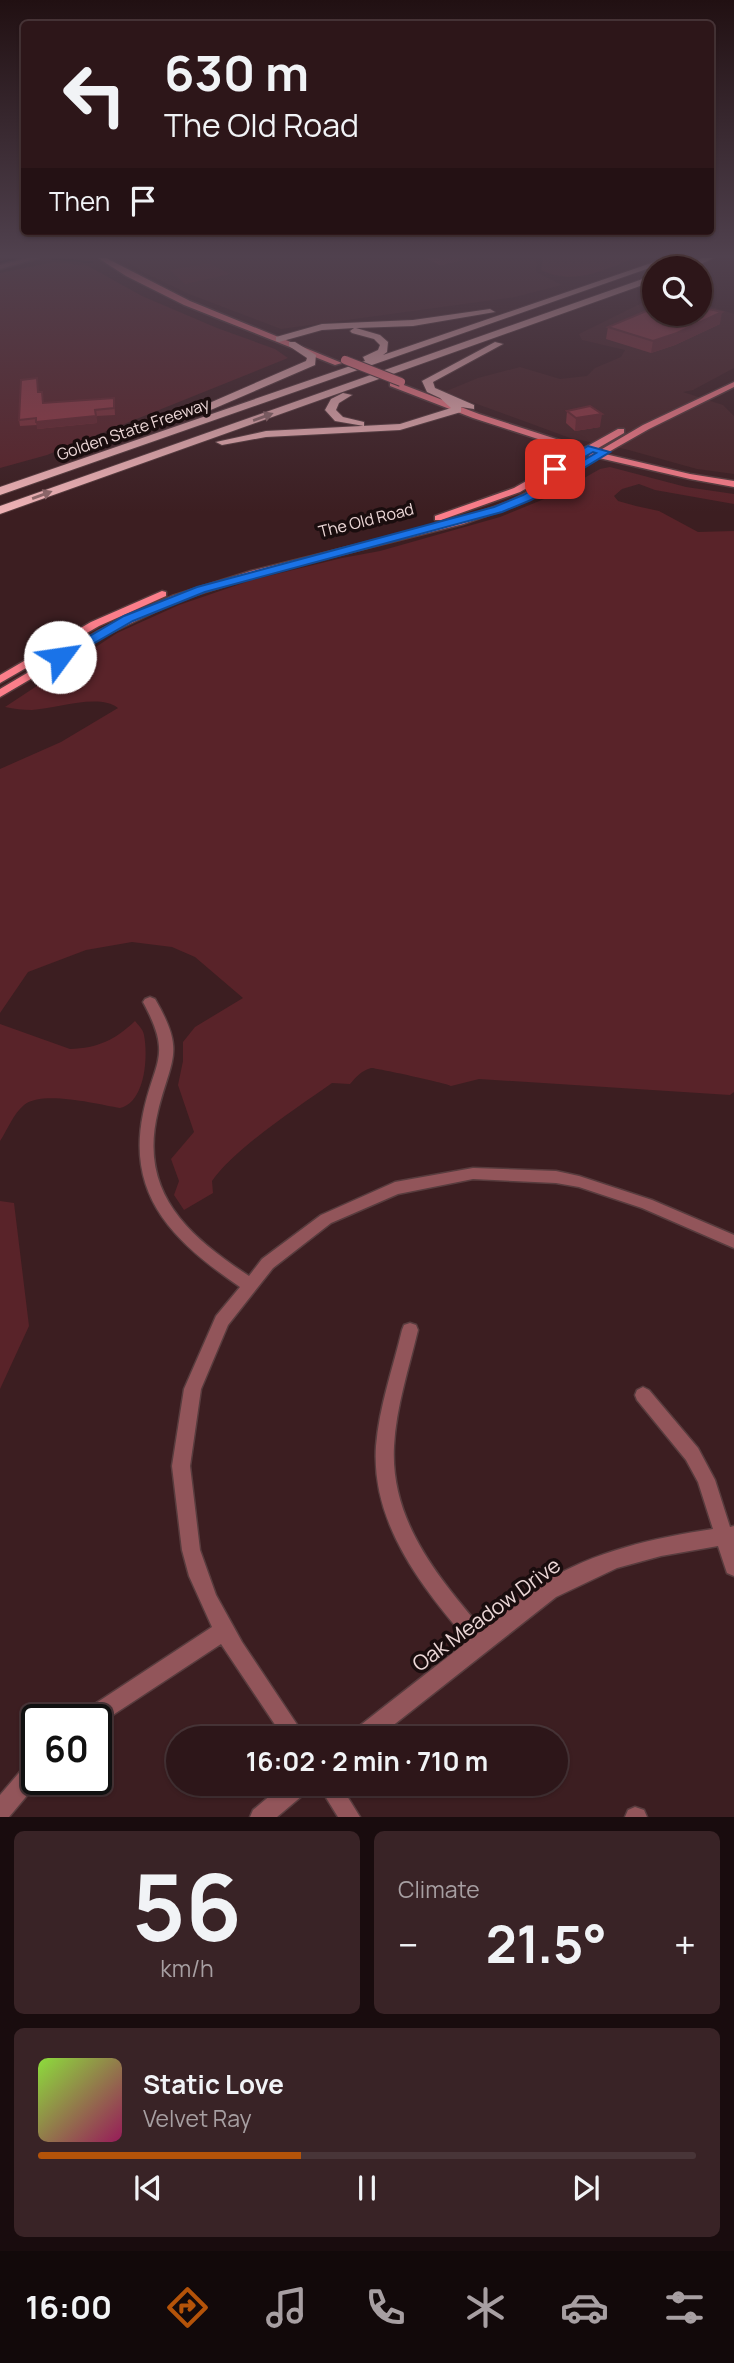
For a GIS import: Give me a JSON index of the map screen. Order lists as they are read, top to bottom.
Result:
{
  "streets": {
    "highway": ["Golden State Freeway"],
    "main road": ["The Old Road"],
    "street": ["Oak Meadow Drive"]
  },
  "page": {
    "turn": ["630 m", "The Old Road"],
    "then": "Then",
    "limit": "60",
    "trip": "16:02 · 2 min · 710 m",
    "tile": [
      ["56", "km/h"],
      "Climate"
    ],
    "heat": ["−", "21.5°", "+"],
    "song": ["Static Love", "Velvet Ray"],
    "tabs": "16:00"
  }
}
